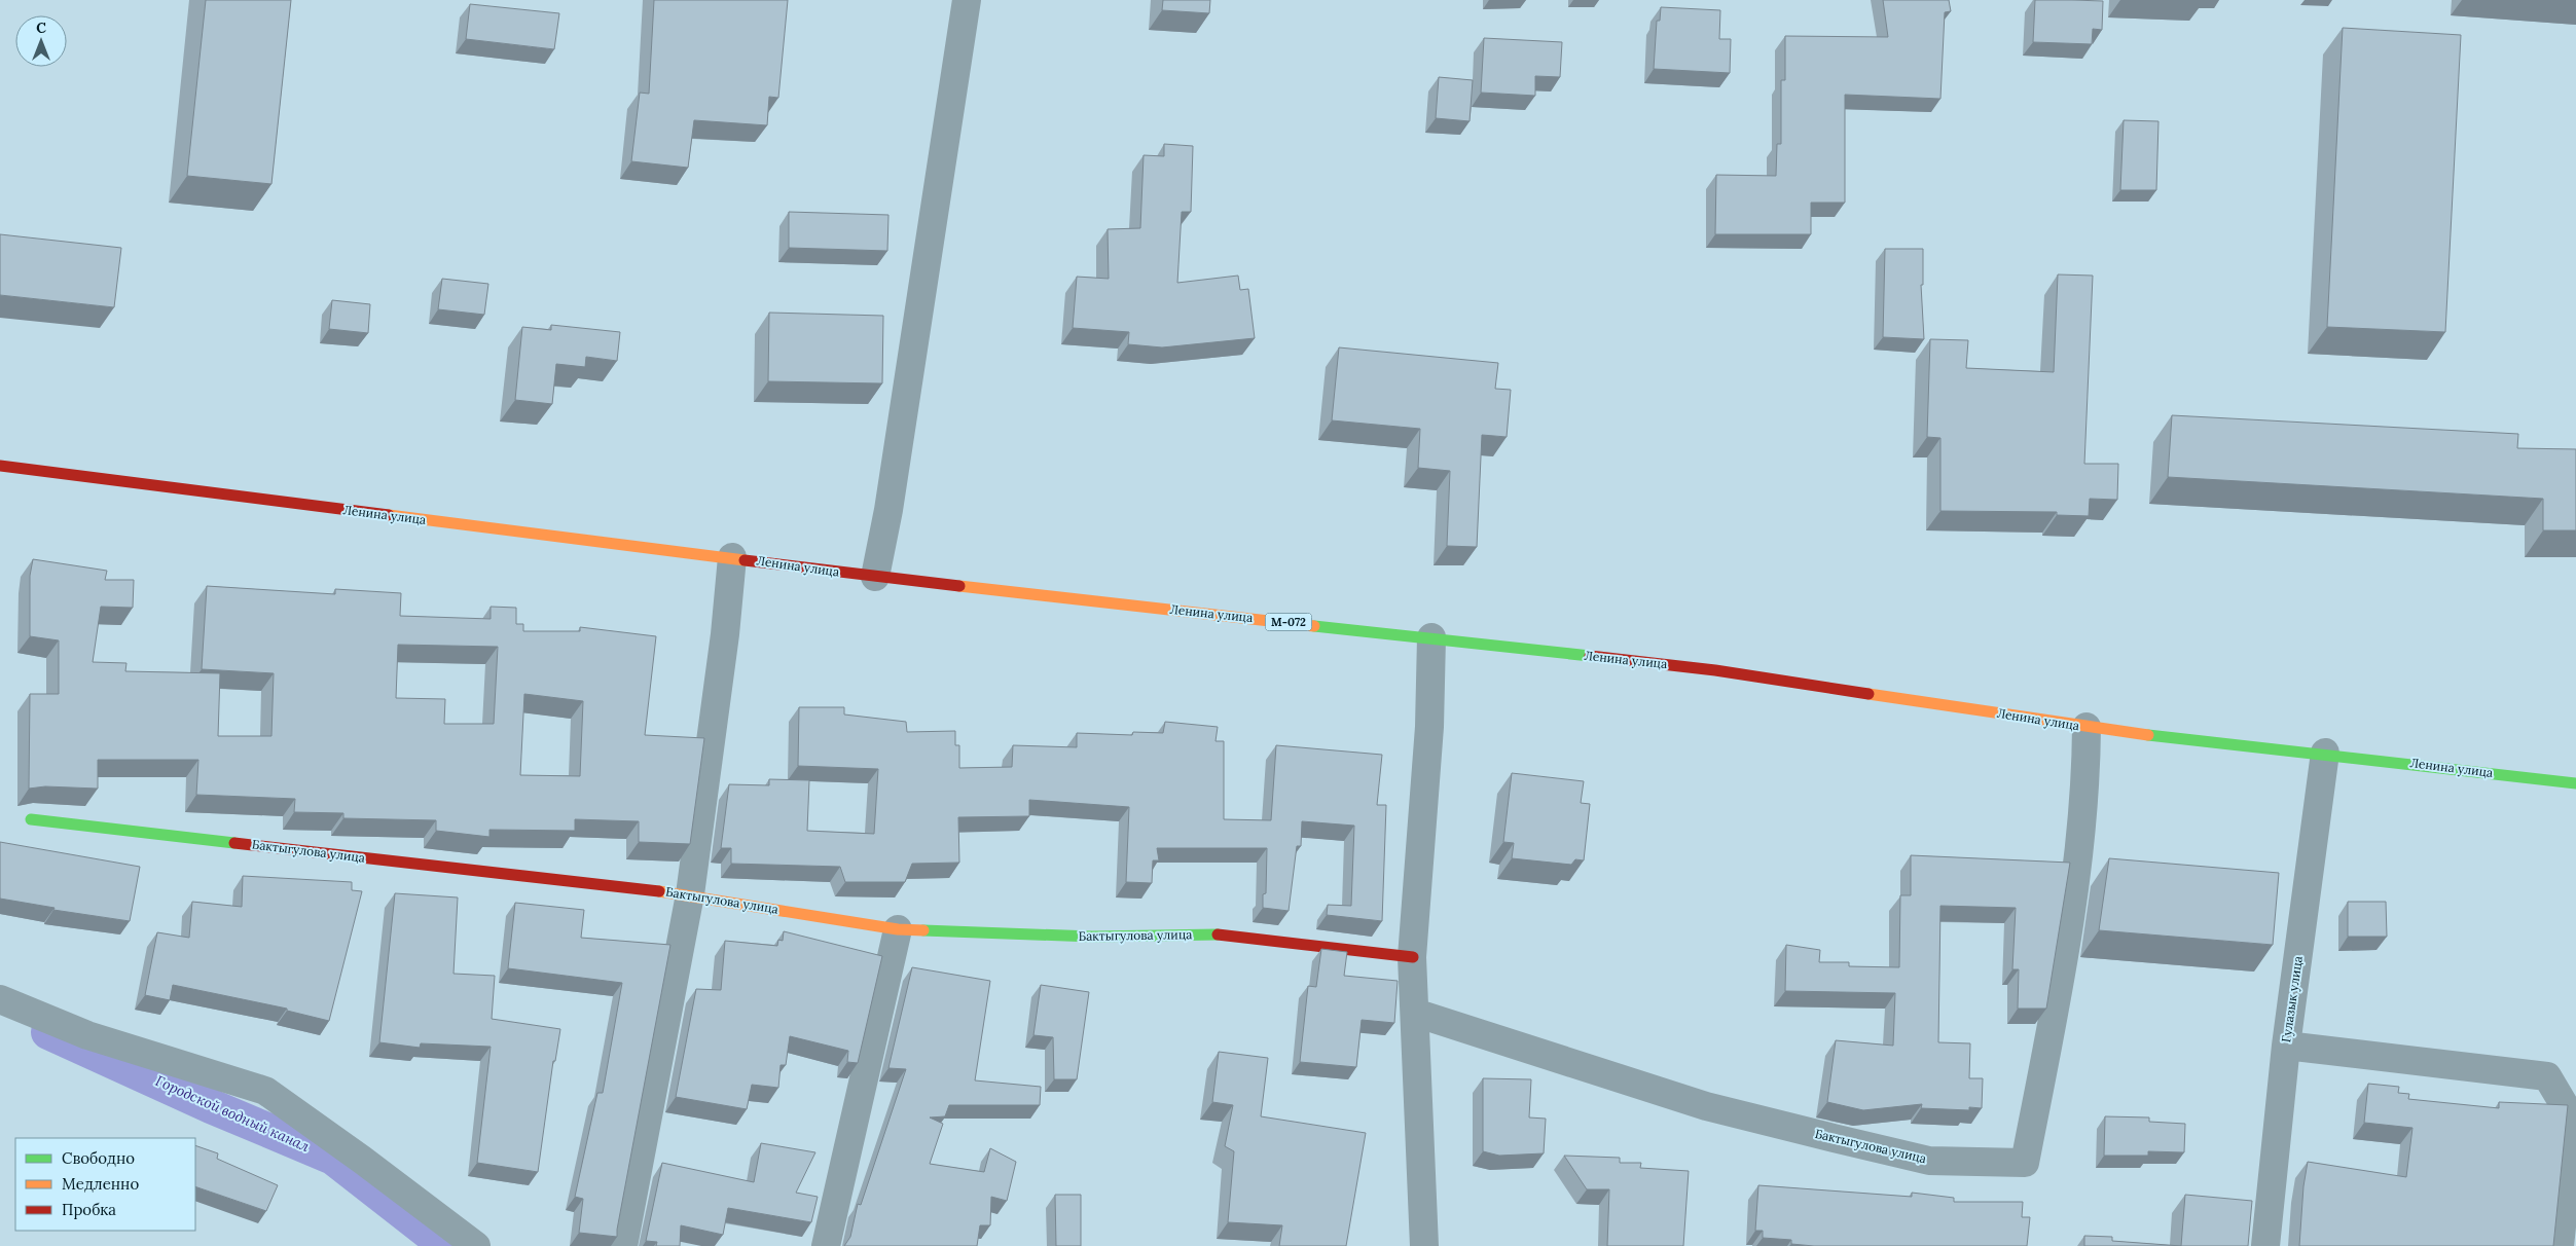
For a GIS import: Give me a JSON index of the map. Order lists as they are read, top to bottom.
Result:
{
  "streets": {
    "main road": ["Ленина улица", "М-072", "Бактыгулова улица"],
    "street": ["Гулазык улица"]
  },
  "crossings": [
    ["Ленина улица", "Бактыгулова улица"],
    ["Ленина улица", "Гулазык улица"]
  ],
  "water": ["Городской водный канал"],
  "legend": ["Свободно", "Медленно", "Пробка"],
  "north": "top"
}
